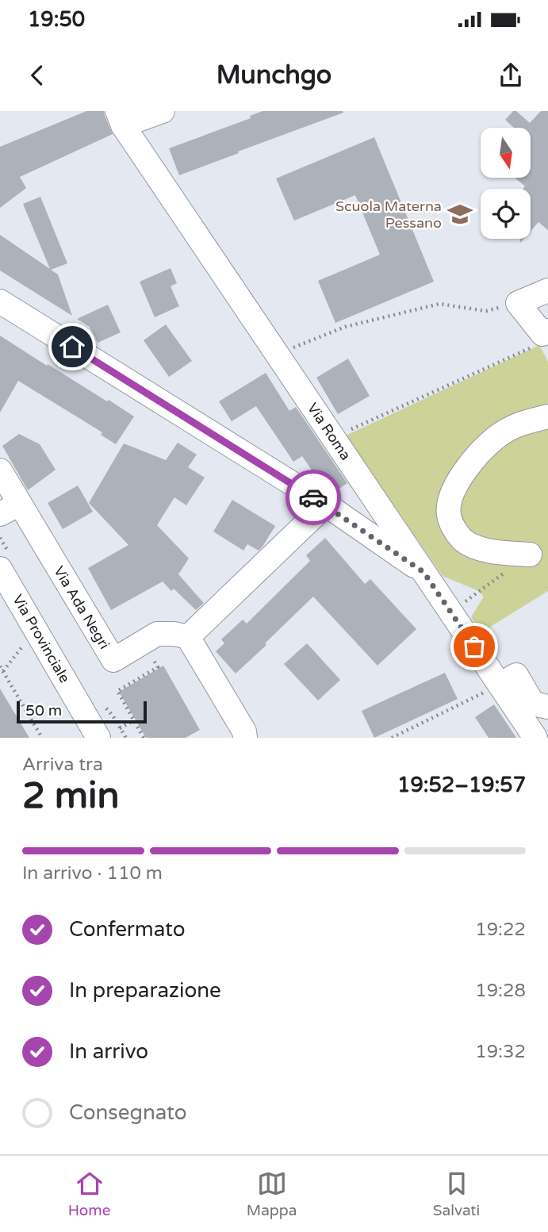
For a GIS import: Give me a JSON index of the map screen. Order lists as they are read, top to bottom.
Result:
{
  "streets": {
    "street": ["Via Roma", "Via Ada Negri", "Via Provinciale"]
  },
  "places": {
    "school or university": ["Scuola Materna Pessano"]
  },
  "scale_bar": "50 m",
  "north": "bottom",
  "page": {
    "status": "19:50",
    "header": "Munchgo",
    "scale": "50 m",
    "heading": ["2 min", "Arriva tra", "19:52–19:57"],
    "bar": "In arrivo · 110 m",
    "list": [
      ["Confermato", "19:22"],
      ["In preparazione", "19:28"],
      ["In arrivo", "19:32"],
      "Consegnato"
    ],
    "tabs": ["Home", "Mappa", "Salvati"]
  }
}
